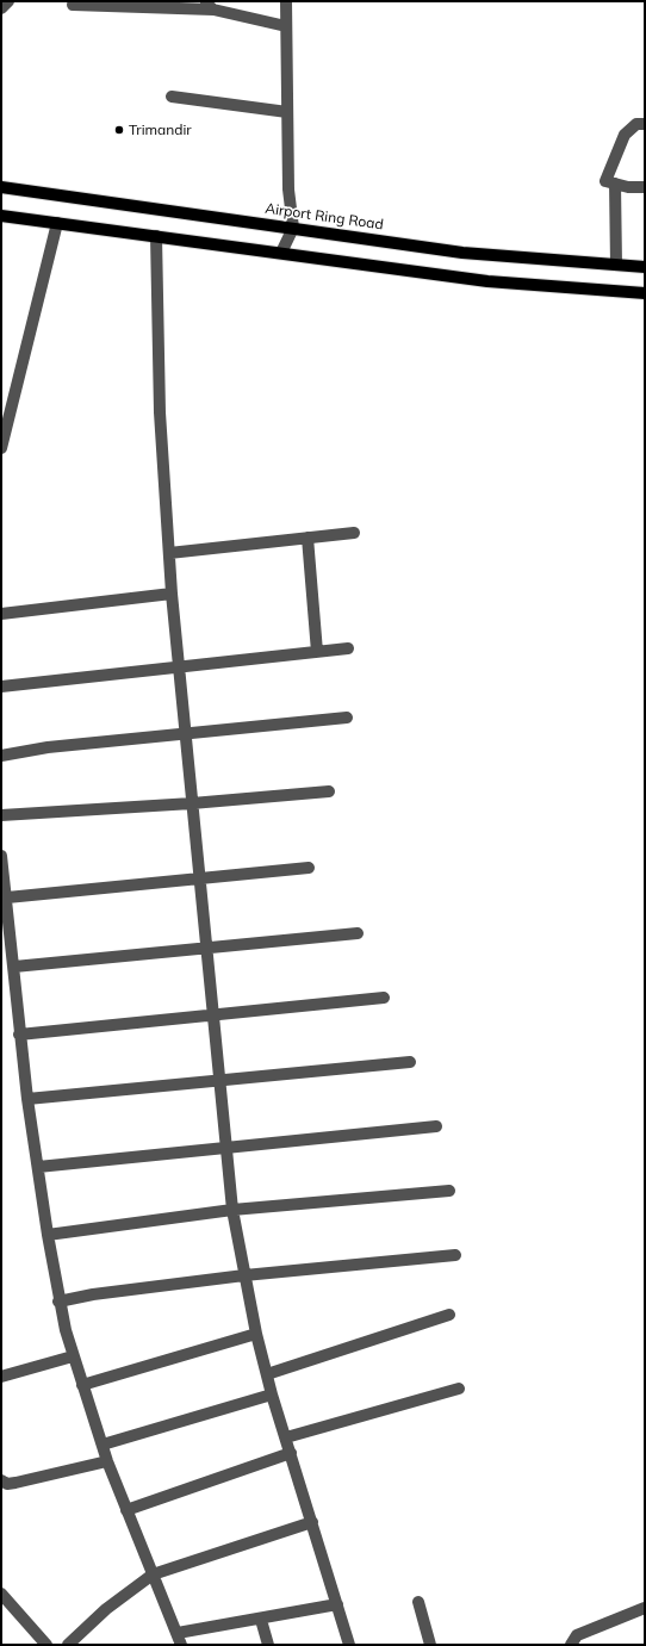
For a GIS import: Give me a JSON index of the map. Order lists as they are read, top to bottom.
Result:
{
  "streets": {
    "main road": ["Airport Ring Road"]
  },
  "places": ["Trimandir"]
}
